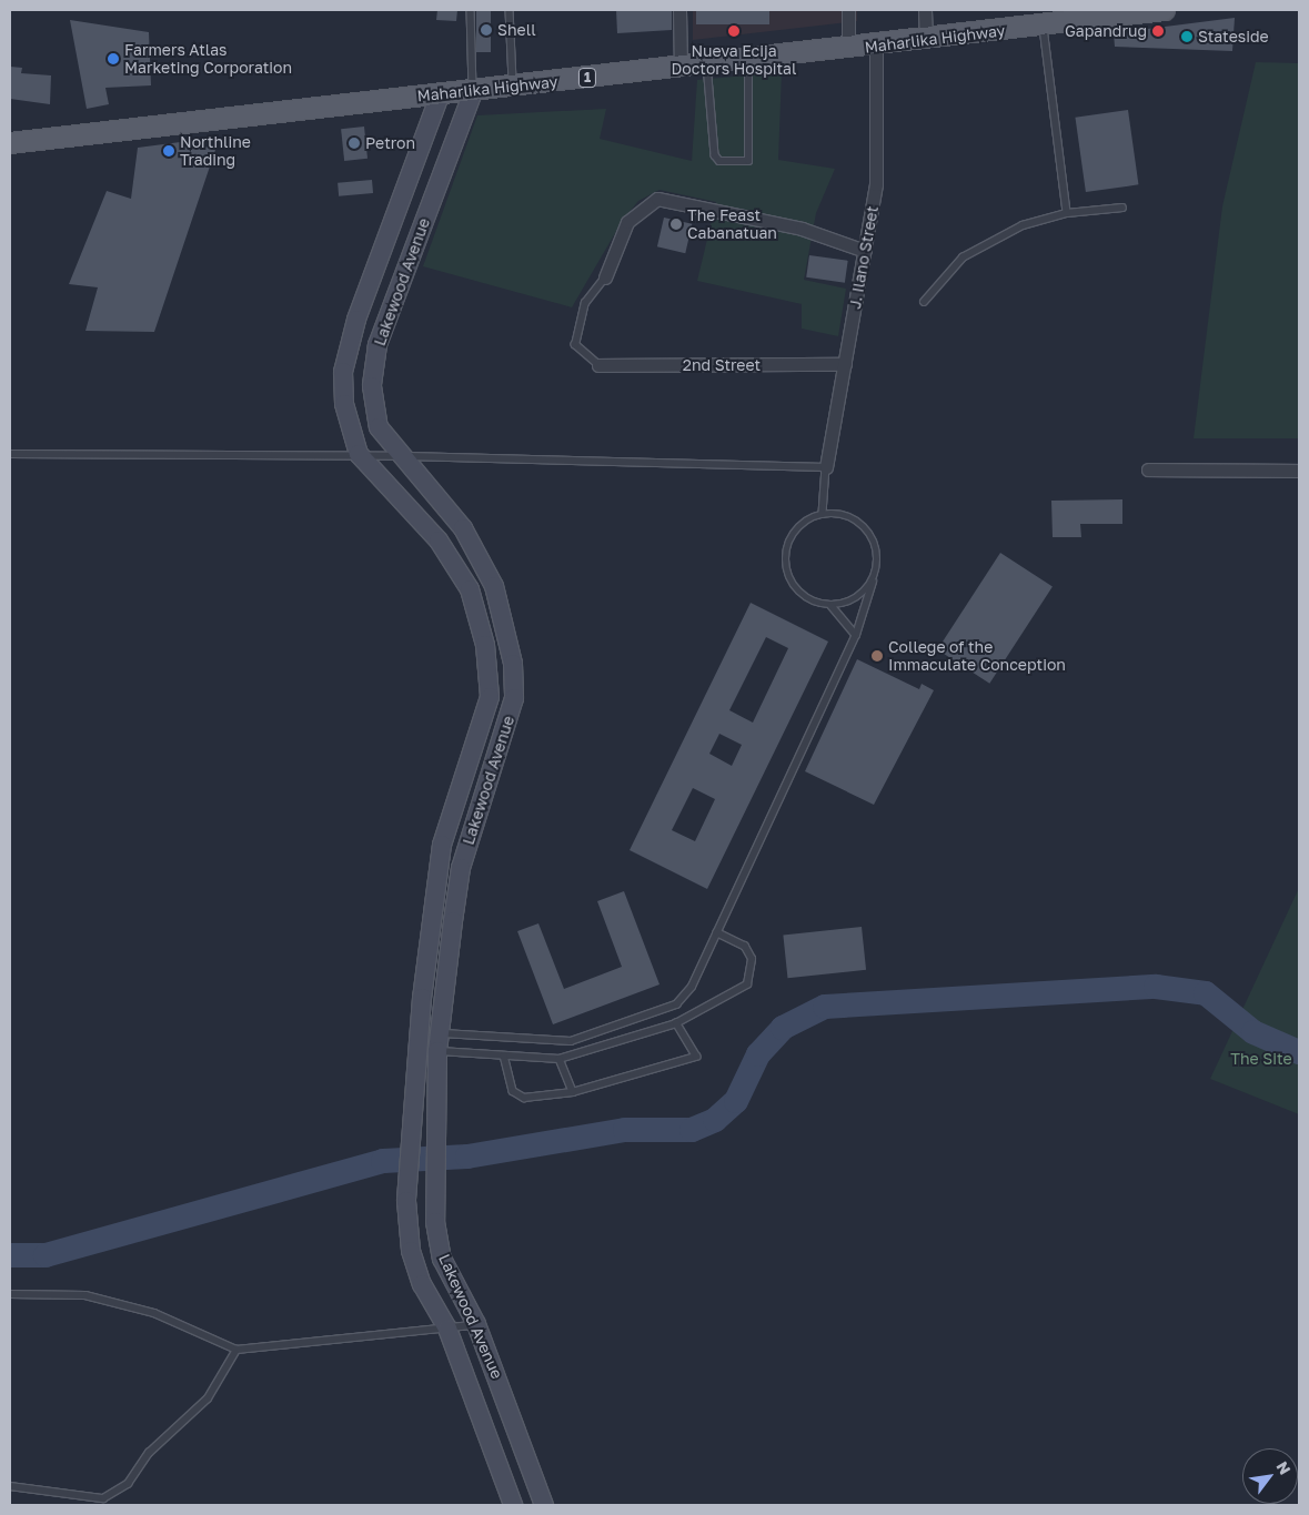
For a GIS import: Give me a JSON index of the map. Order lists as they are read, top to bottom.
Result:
{
  "streets": {
    "main road": ["Maharlika Highway", "1", "Lakewood Avenue"],
    "street": ["J. Ilano Street", "2nd Street"]
  },
  "crossings": [
    ["Maharlika Highway", "J. Ilano Street"],
    ["Maharlika Highway", "Lakewood Avenue"],
    ["J. Ilano Street", "2nd Street"]
  ],
  "parks": ["The Site"],
  "places": [
    "Shell",
    "Nueva Ecija Doctors Hospital",
    "Gapandrug",
    "Stateside",
    "Farmers Atlas Marketing Corporation",
    "Petron",
    "Northline Trading",
    "The Feast Cabanatuan",
    "College of the Immaculate Conception"
  ],
  "north": "top right"
}
